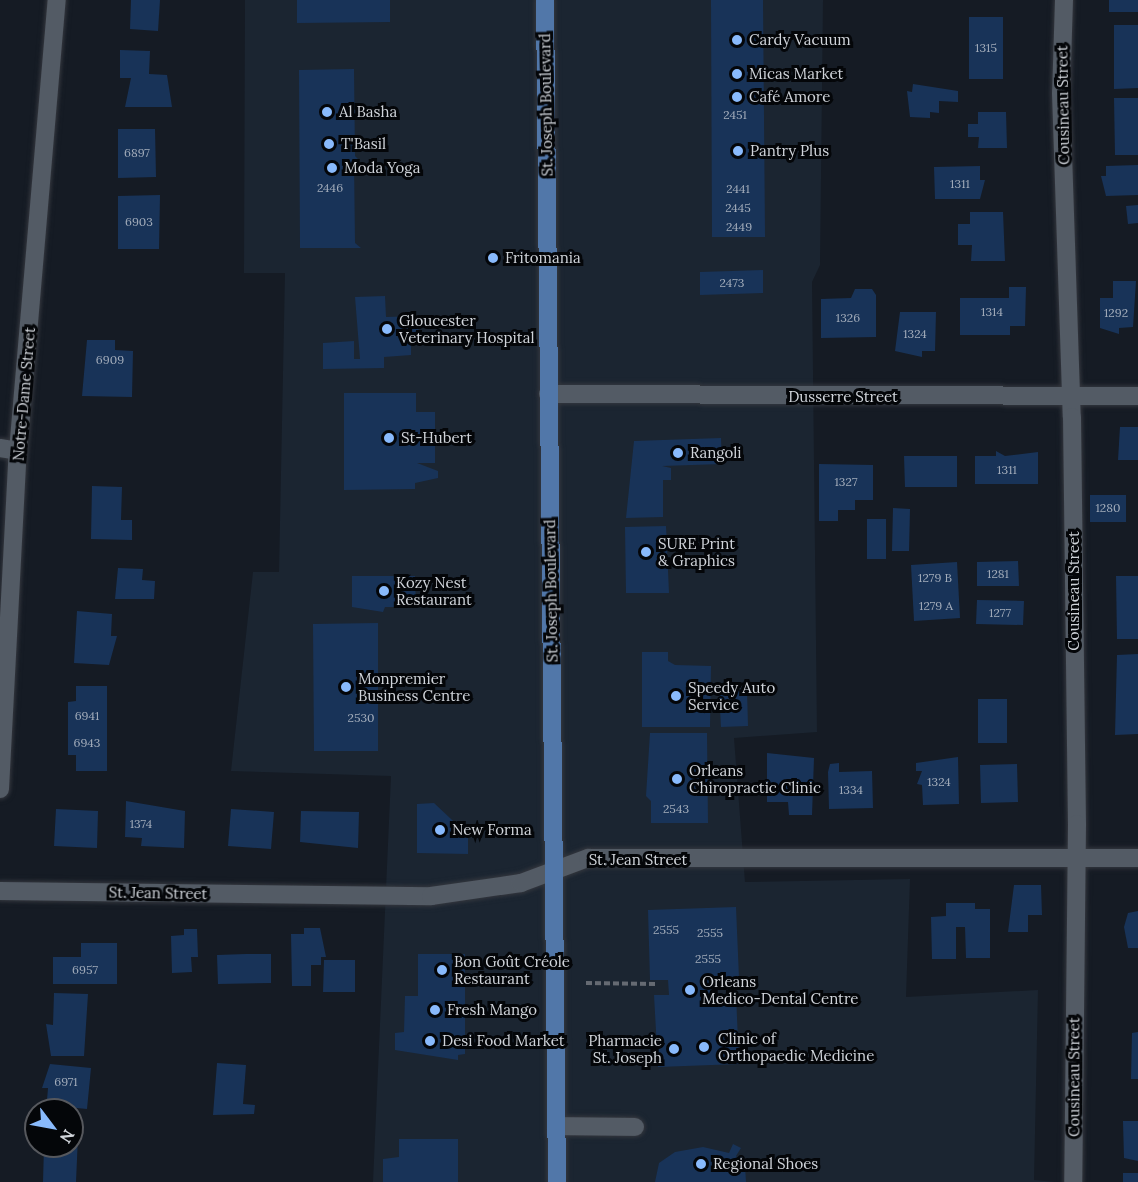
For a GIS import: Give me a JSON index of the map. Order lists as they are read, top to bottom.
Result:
{
  "streets": {
    "main road": ["St. Joseph Boulevard"],
    "street": [
      "Cousineau Street",
      "Notre-Dame Street",
      "Dusserre Street",
      "St. Jean Street"
    ]
  },
  "crossings": [
    ["St. Joseph Boulevard", "Dusserre Street"],
    ["St. Joseph Boulevard", "St. Jean Street"],
    ["Cousineau Street", "Dusserre Street"],
    ["Cousineau Street", "St. Jean Street"]
  ],
  "places": [
    "Cardy Vacuum",
    "Micas Market",
    "Café Amore",
    "Al Basha",
    "T'Basil",
    "Pantry Plus",
    "Moda Yoga",
    "Fritomania",
    "Gloucester Veterinary Hospital",
    "St-Hubert",
    "Rangoli",
    "SURE Print & Graphics",
    "Kozy Nest Restaurant",
    "Monpremier Business Centre",
    "Speedy Auto Service",
    "Orleans Chiropractic Clinic",
    "New Forma",
    "Bon Goût Créole Restaurant",
    "Orleans Medico-Dental Centre",
    "Fresh Mango",
    "Desi Food Market",
    "Clinic of Orthopaedic Medicine",
    "Pharmacie St. Joseph",
    "Regional Shoes"
  ],
  "house_numbers": [
    "1315",
    "2451",
    "6897",
    "1311",
    "2446",
    "2441",
    "2445",
    "6903",
    "2449",
    "2473",
    "1314",
    "1292",
    "1326",
    "1324",
    "6909",
    "1311",
    "1327",
    "1280",
    "1281",
    "1279 B",
    "1279 A",
    "1277",
    "6941",
    "2530",
    "6943",
    "1324",
    "1334",
    "2543",
    "1374",
    "2555",
    "2555",
    "2555",
    "6957",
    "6971"
  ],
  "north": "bottom right"
}
